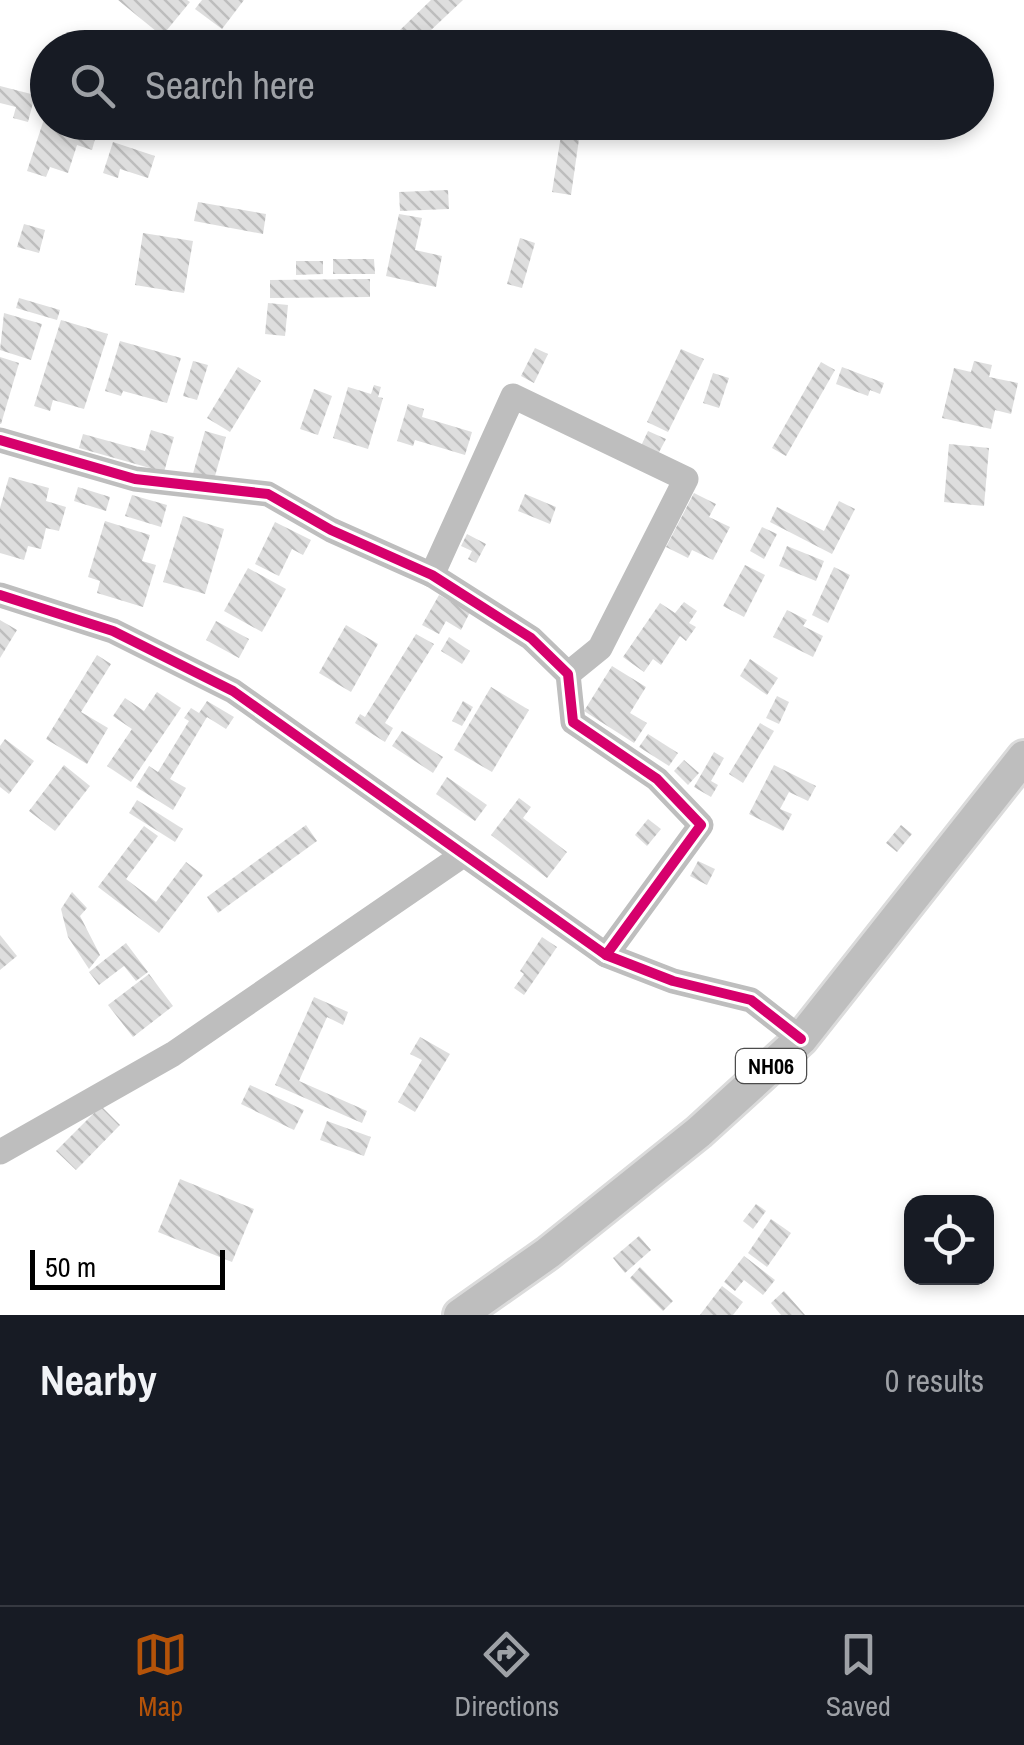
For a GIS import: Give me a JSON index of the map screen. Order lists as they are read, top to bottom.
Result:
{
  "streets": {
    "main road": ["NH06"]
  },
  "scale_bar": "50 m",
  "page": {
    "search": "Search here",
    "scale": "50 m",
    "heading": ["Nearby", "0 results"],
    "nav": ["Map", "Directions", "Saved"]
  }
}
